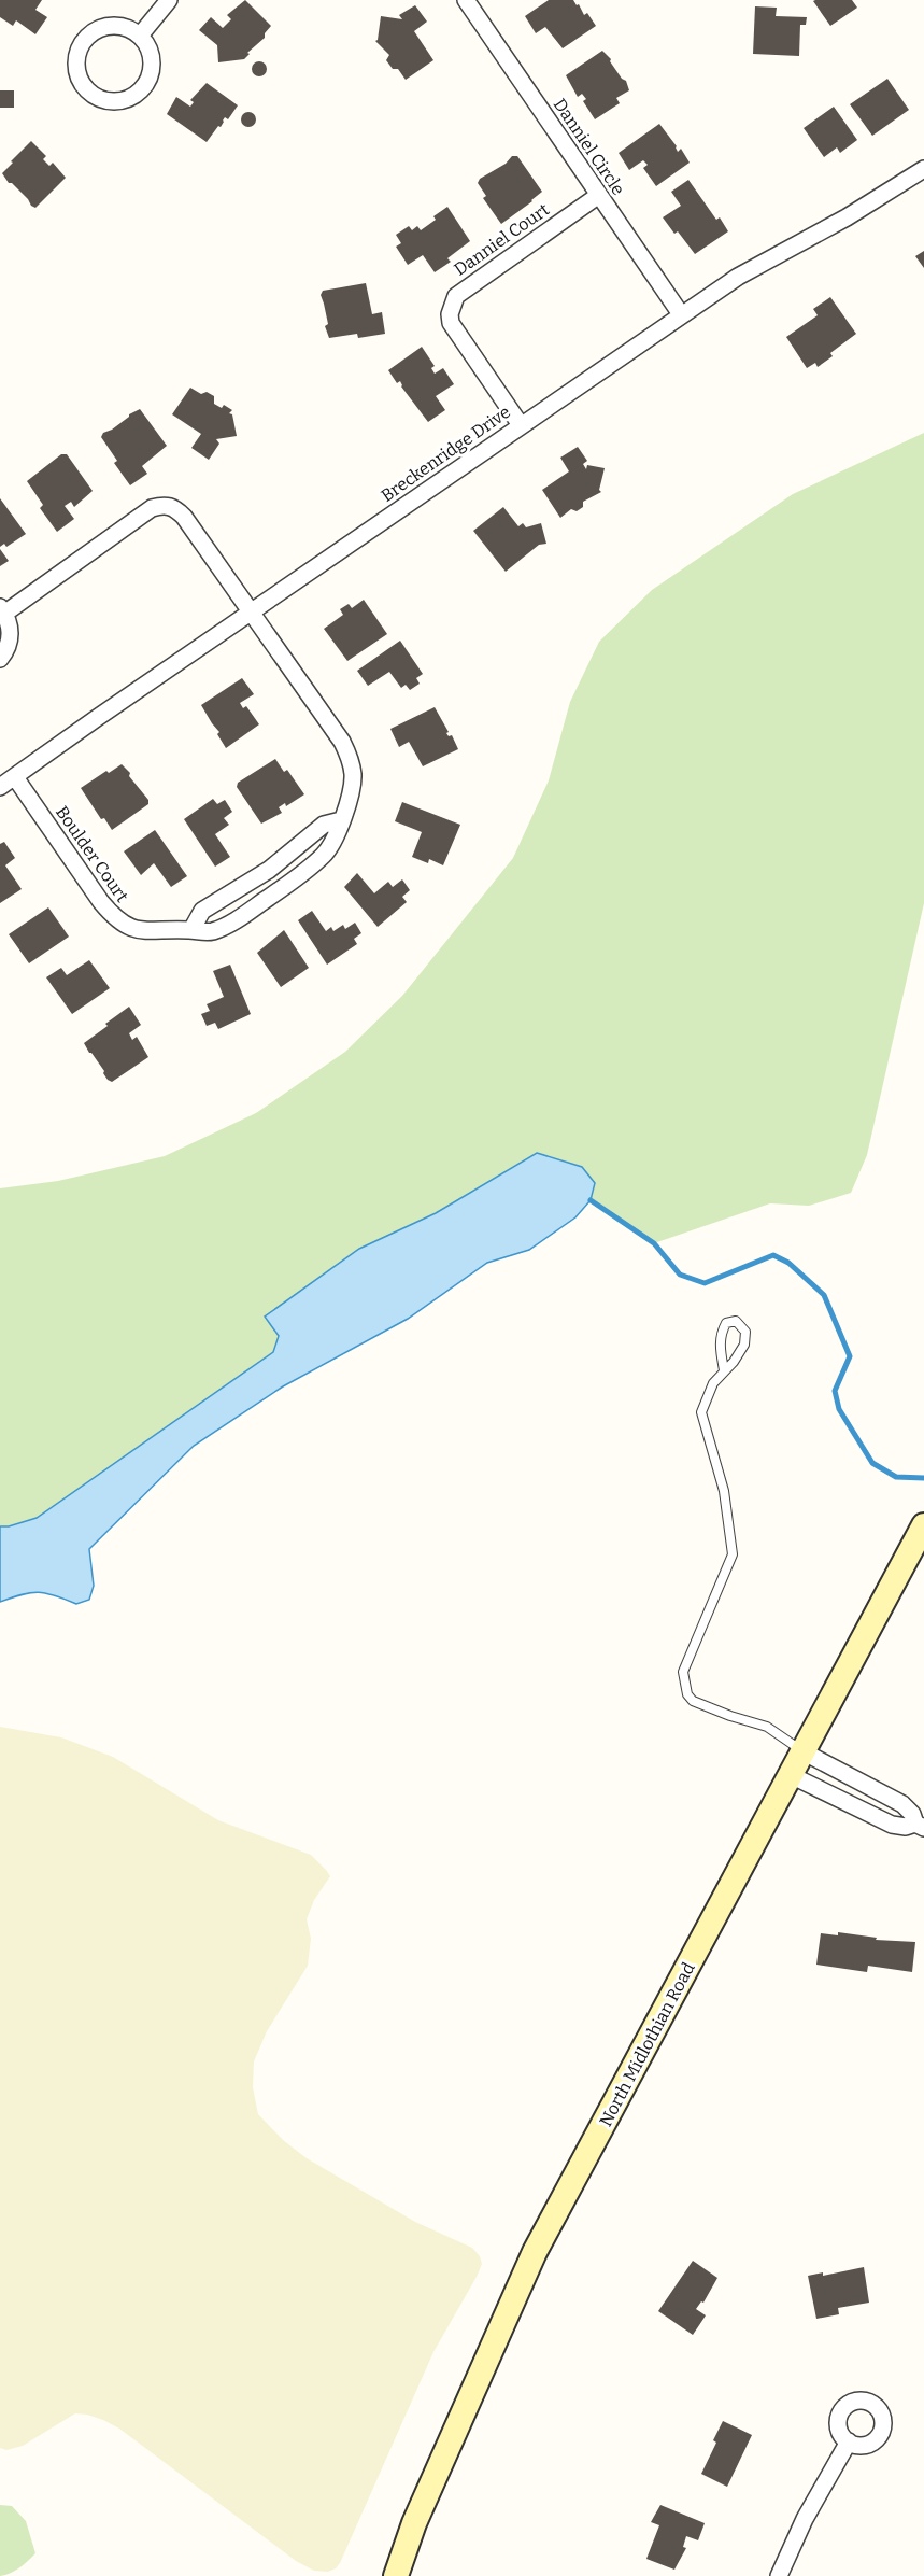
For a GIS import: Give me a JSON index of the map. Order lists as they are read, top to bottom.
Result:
{
  "streets": {
    "main road": ["North Midlothian Road"],
    "street": [
      "Danniel Circle",
      "Danniel Court",
      "Breckenridge Drive",
      "Boulder Court"
    ]
  },
  "crossings": [
    ["Danniel Circle", "Danniel Court"],
    ["Danniel Circle", "Breckenridge Drive"],
    ["Danniel Court", "Breckenridge Drive"],
    ["Breckenridge Drive", "Boulder Court"]
  ]
}
